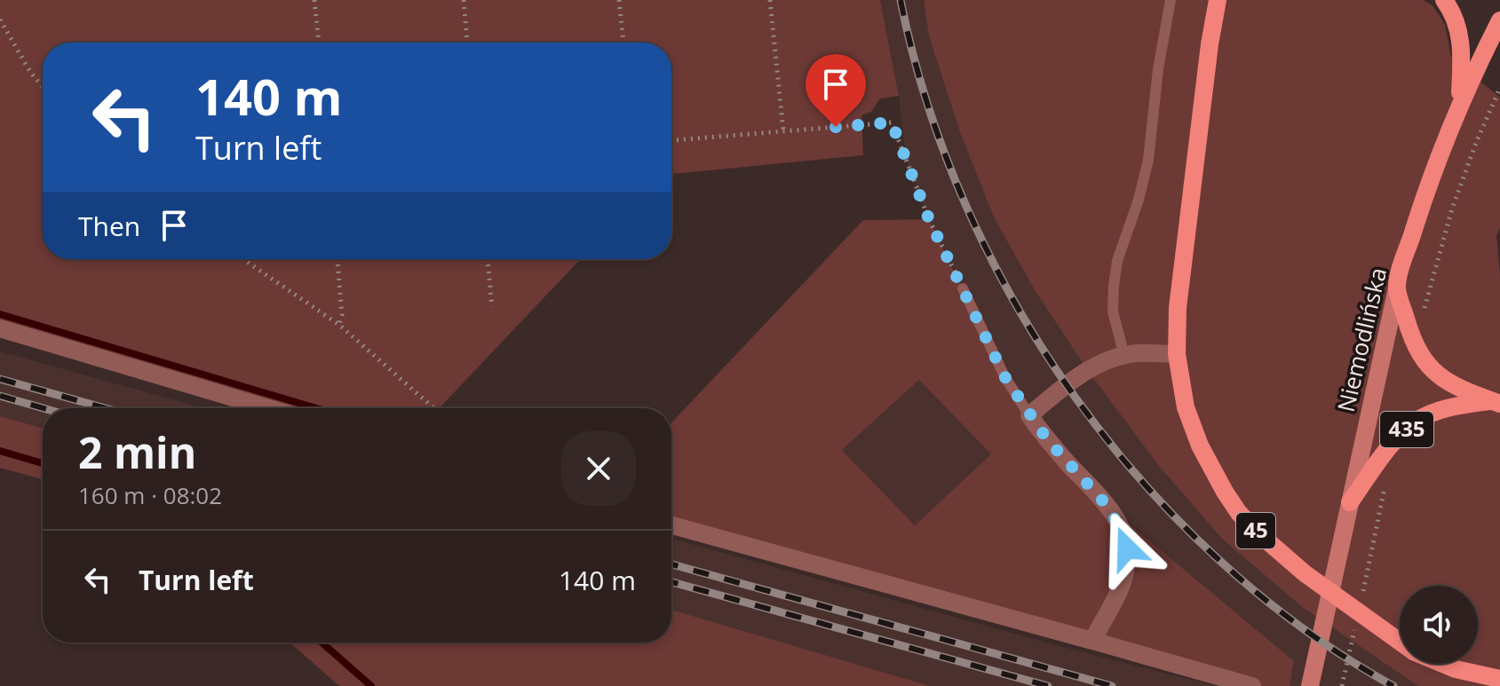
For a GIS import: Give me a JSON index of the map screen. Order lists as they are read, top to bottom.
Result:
{
  "streets": {
    "main road": ["Niemodlińska", "435", "45"]
  },
  "crossings": [
    ["Niemodlińska", "435"]
  ],
  "page": {
    "turn": ["140 m", "Turn left"],
    "then": "Then",
    "heading": ["2 min", "160 m · 08:02"],
    "list": [
      {
        "name": "Turn left",
        "value": "140 m"
      }
    ]
  }
}
